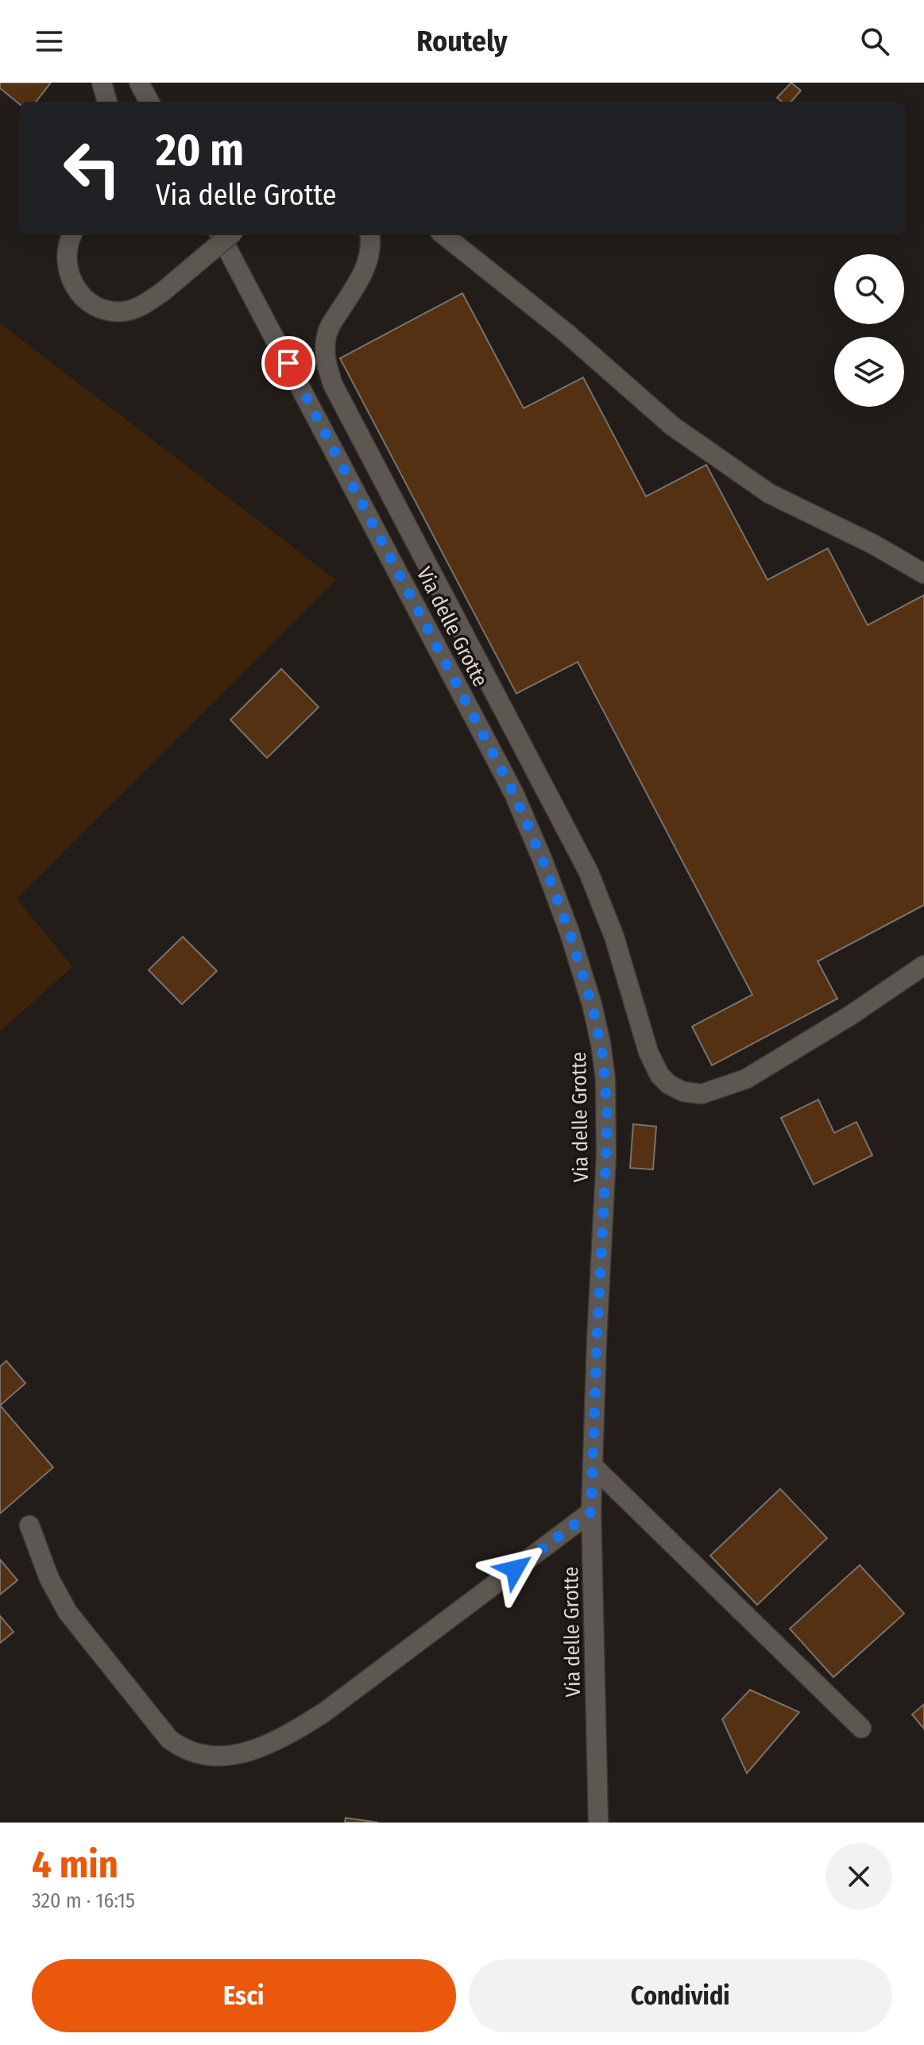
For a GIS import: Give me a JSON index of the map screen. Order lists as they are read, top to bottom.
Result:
{
  "streets": {
    "street": ["Via delle Grotte"]
  },
  "page": {
    "header": "Routely",
    "turn": ["20 m", "Via delle Grotte"],
    "heading": ["4 min", "320 m · 16:15"],
    "buttons": ["Esci", "Condividi"]
  }
}
